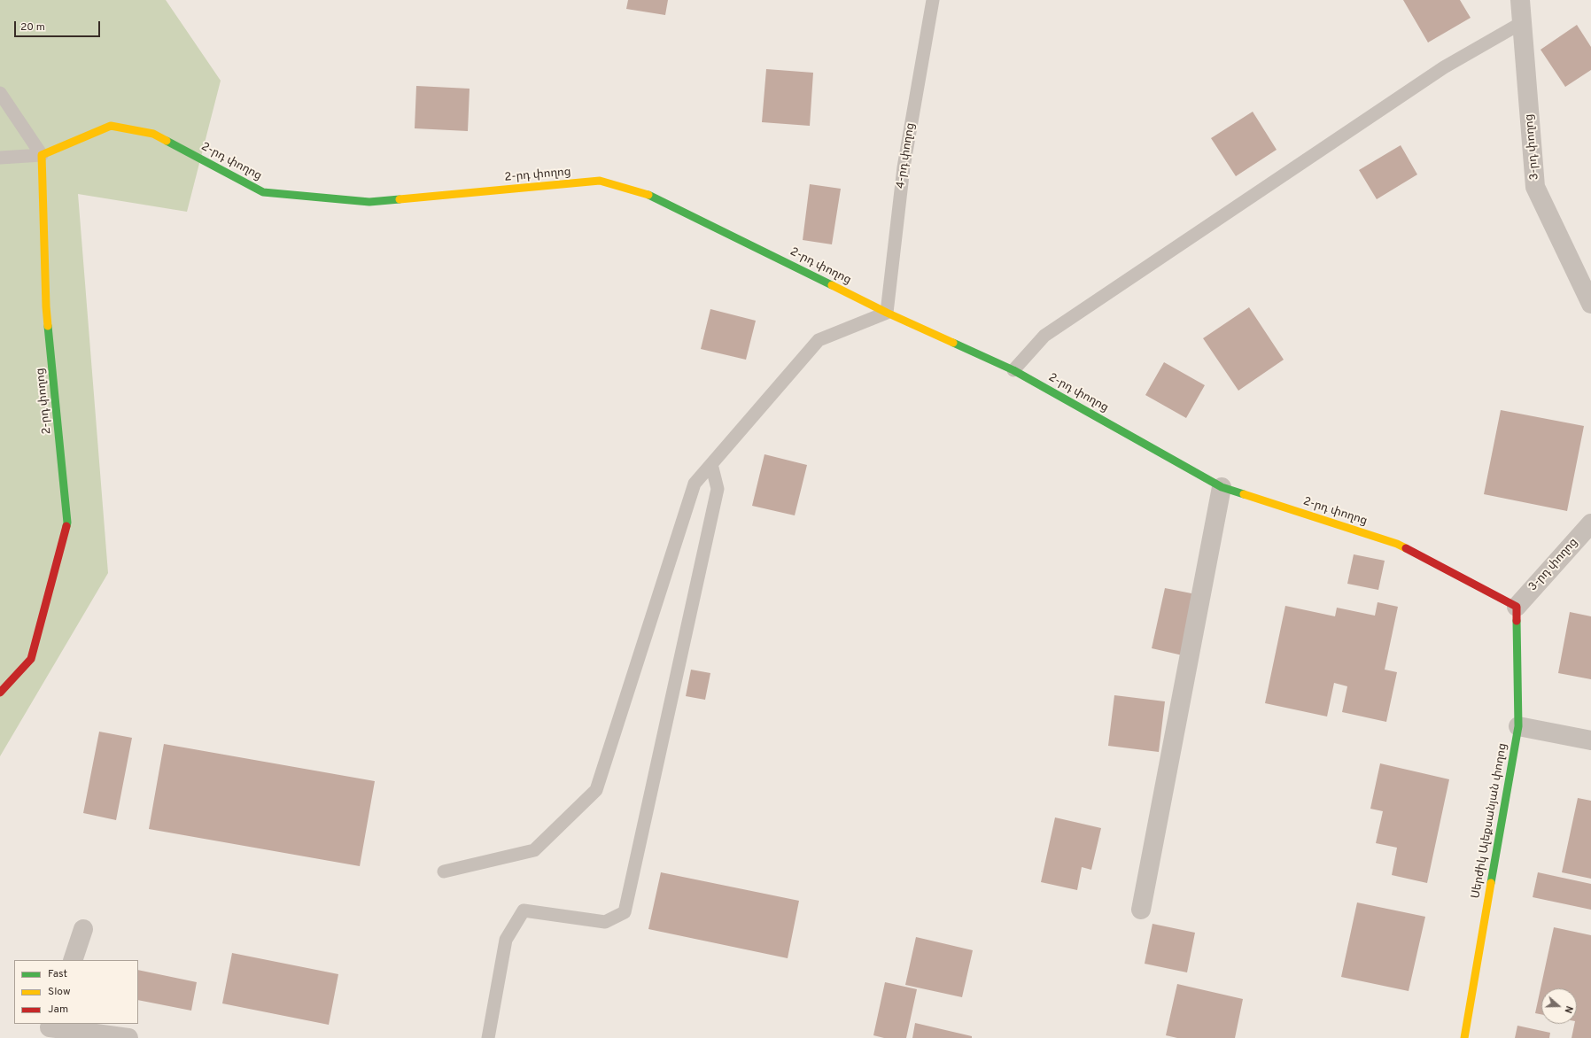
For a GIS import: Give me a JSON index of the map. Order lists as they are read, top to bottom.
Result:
{
  "streets": {
    "street": ["3-րդ փողոց", "2-րդ փողոց", "Սերժիկ Ալեքսանյան փողոց"],
    "lane": ["4-րդ փողոց"]
  },
  "crossings": [
    ["3-րդ փողոց", "2-րդ փողոց"],
    ["3-րդ փողոց", "Սերժիկ Ալեքսանյան փողոց"],
    ["4-րդ փողոց", "2-րդ փողոց"],
    ["2-րդ փողոց", "Սերժիկ Ալեքսանյան փողոց"]
  ],
  "legend": ["Fast", "Slow", "Jam"],
  "scale_bar": "20 m",
  "north": "right"
}
